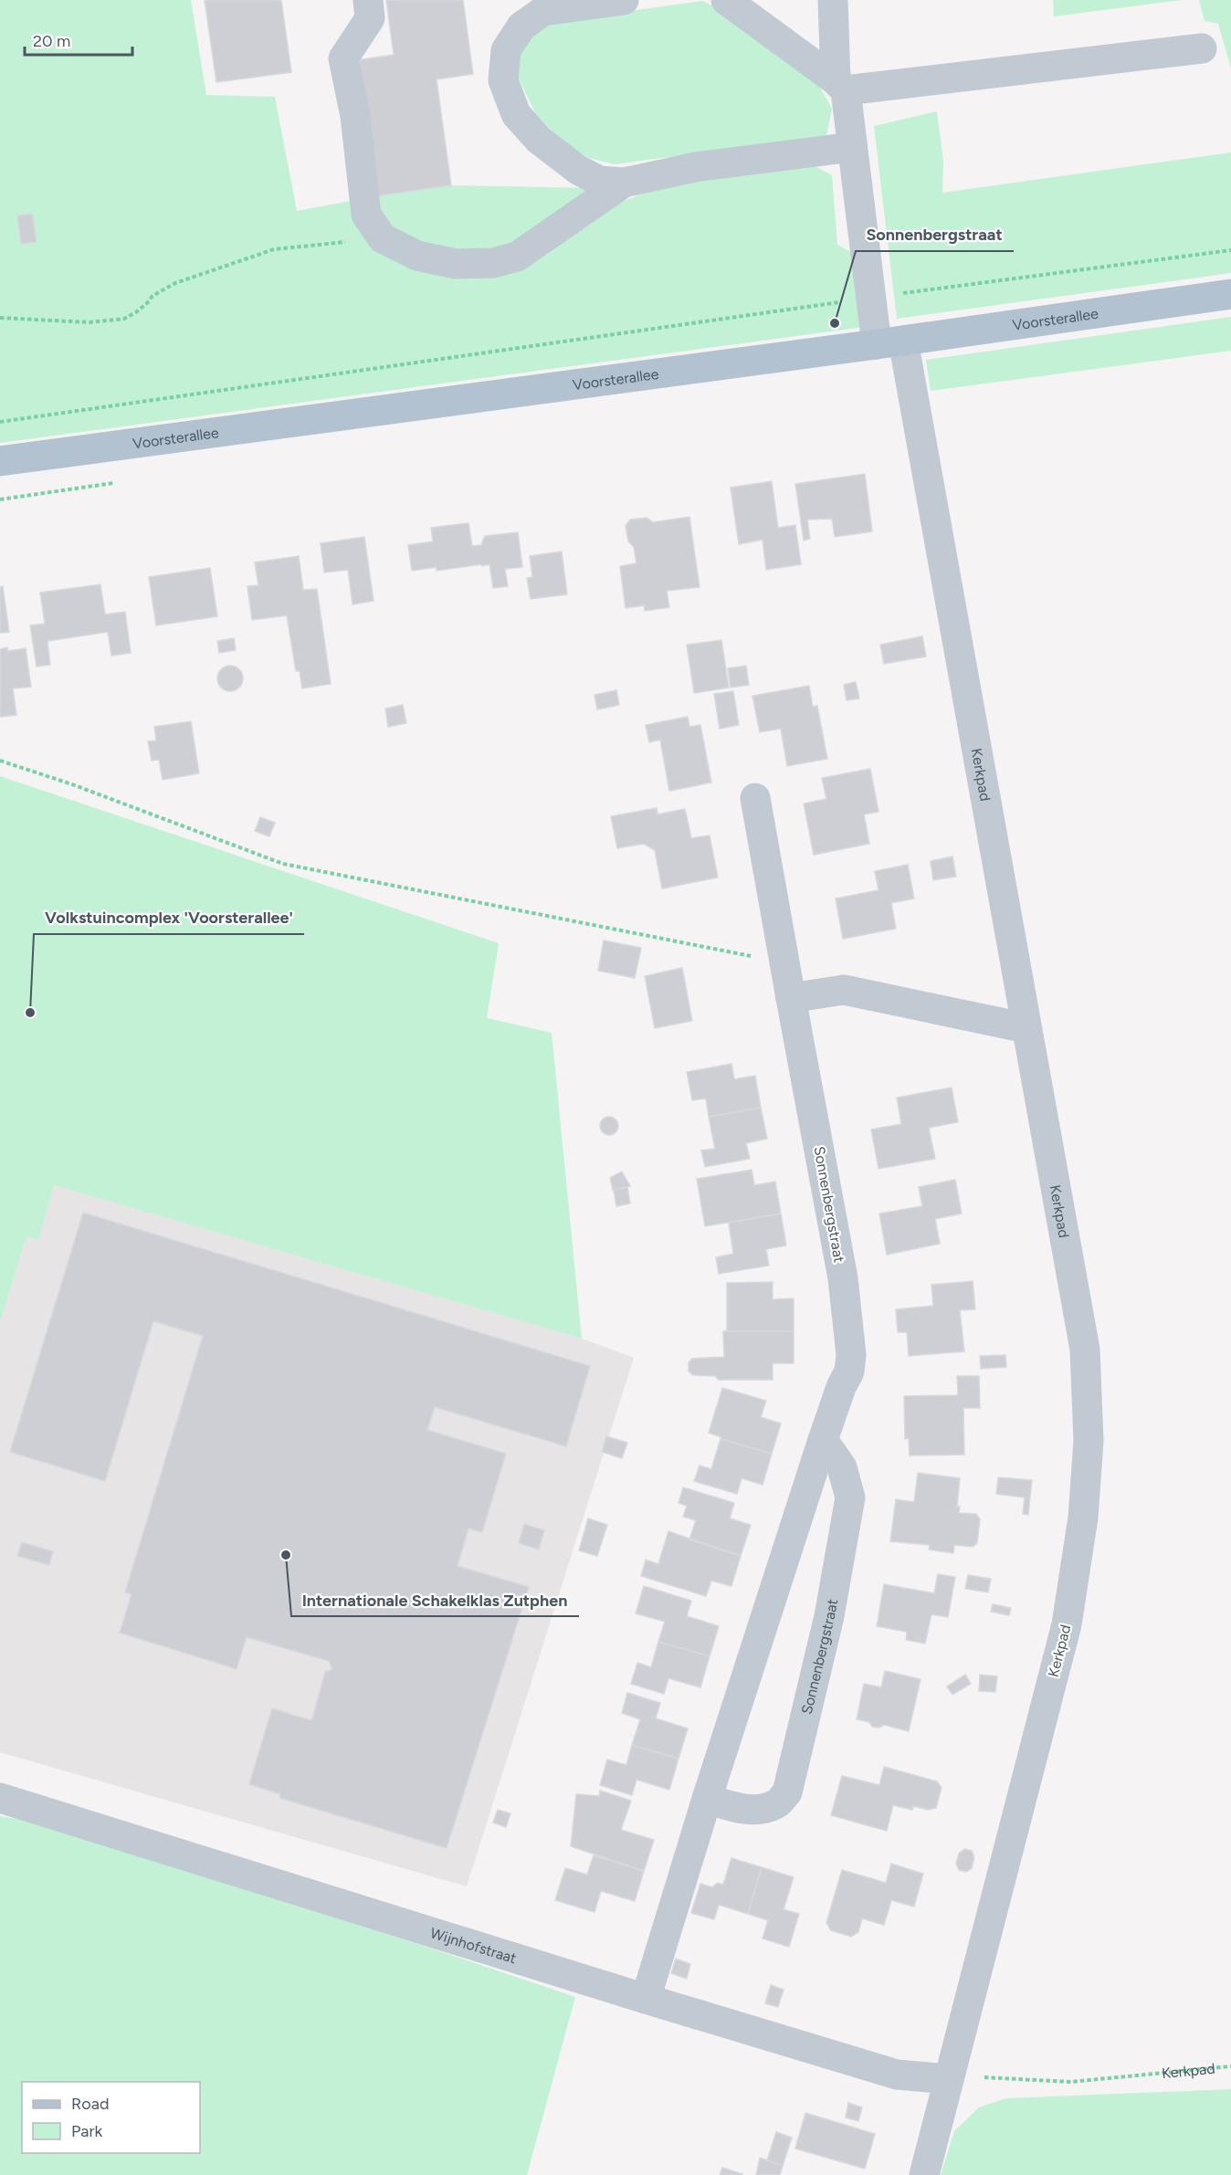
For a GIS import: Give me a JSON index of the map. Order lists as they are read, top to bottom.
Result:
{
  "streets": {
    "main road": ["Voorsterallee"],
    "street": ["Kerkpad", "Sonnenbergstraat", "Wijnhofstraat"]
  },
  "crossings": [
    ["Voorsterallee", "Kerkpad"],
    ["Kerkpad", "Wijnhofstraat"],
    ["Sonnenbergstraat", "Wijnhofstraat"]
  ],
  "places": ["Sonnenbergstraat", "Volkstuincomplex 'Voorsterallee'", "Internationale Schakelklas Zutphen"],
  "legend": ["Road", "Park"],
  "scale_bar": "20 m"
}
